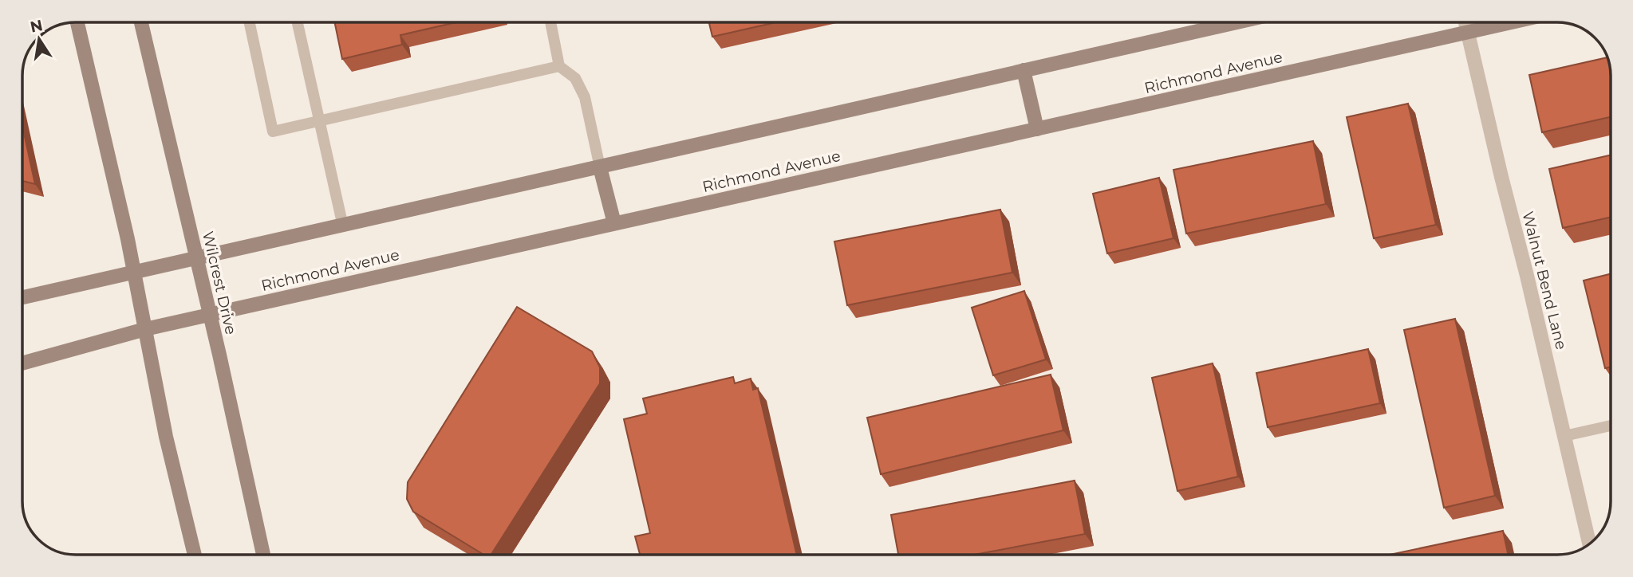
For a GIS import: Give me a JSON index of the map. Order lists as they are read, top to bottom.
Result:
{
  "streets": {
    "main road": ["Richmond Avenue", "Wilcrest Drive"],
    "street": ["Walnut Bend Lane"]
  },
  "crossings": [
    ["Richmond Avenue", "Walnut Bend Lane"],
    ["Richmond Avenue", "Wilcrest Drive"]
  ],
  "north": "top"
}
